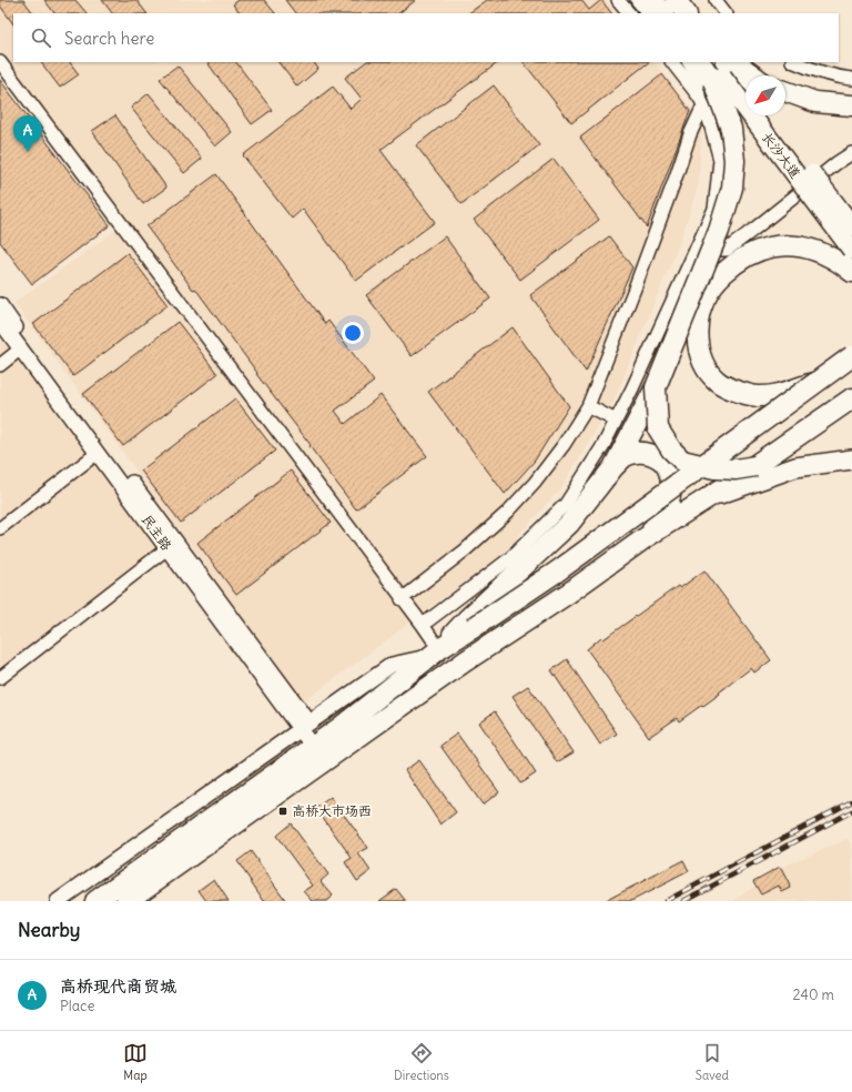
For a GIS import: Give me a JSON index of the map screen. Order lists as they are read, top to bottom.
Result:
{
  "streets": {
    "main road": ["长沙大道"],
    "street": ["民主路"]
  },
  "places": {
    "transit": ["高桥大市场西"]
  },
  "north": "bottom left",
  "page": {
    "search": "Search here",
    "pins": "A",
    "heading": "Nearby",
    "list": [
      {
        "mark": "A",
        "name": "高桥现代商贸城",
        "note": "Place",
        "value": "240 m"
      }
    ],
    "nav": ["Map", "Directions", "Saved"]
  }
}
